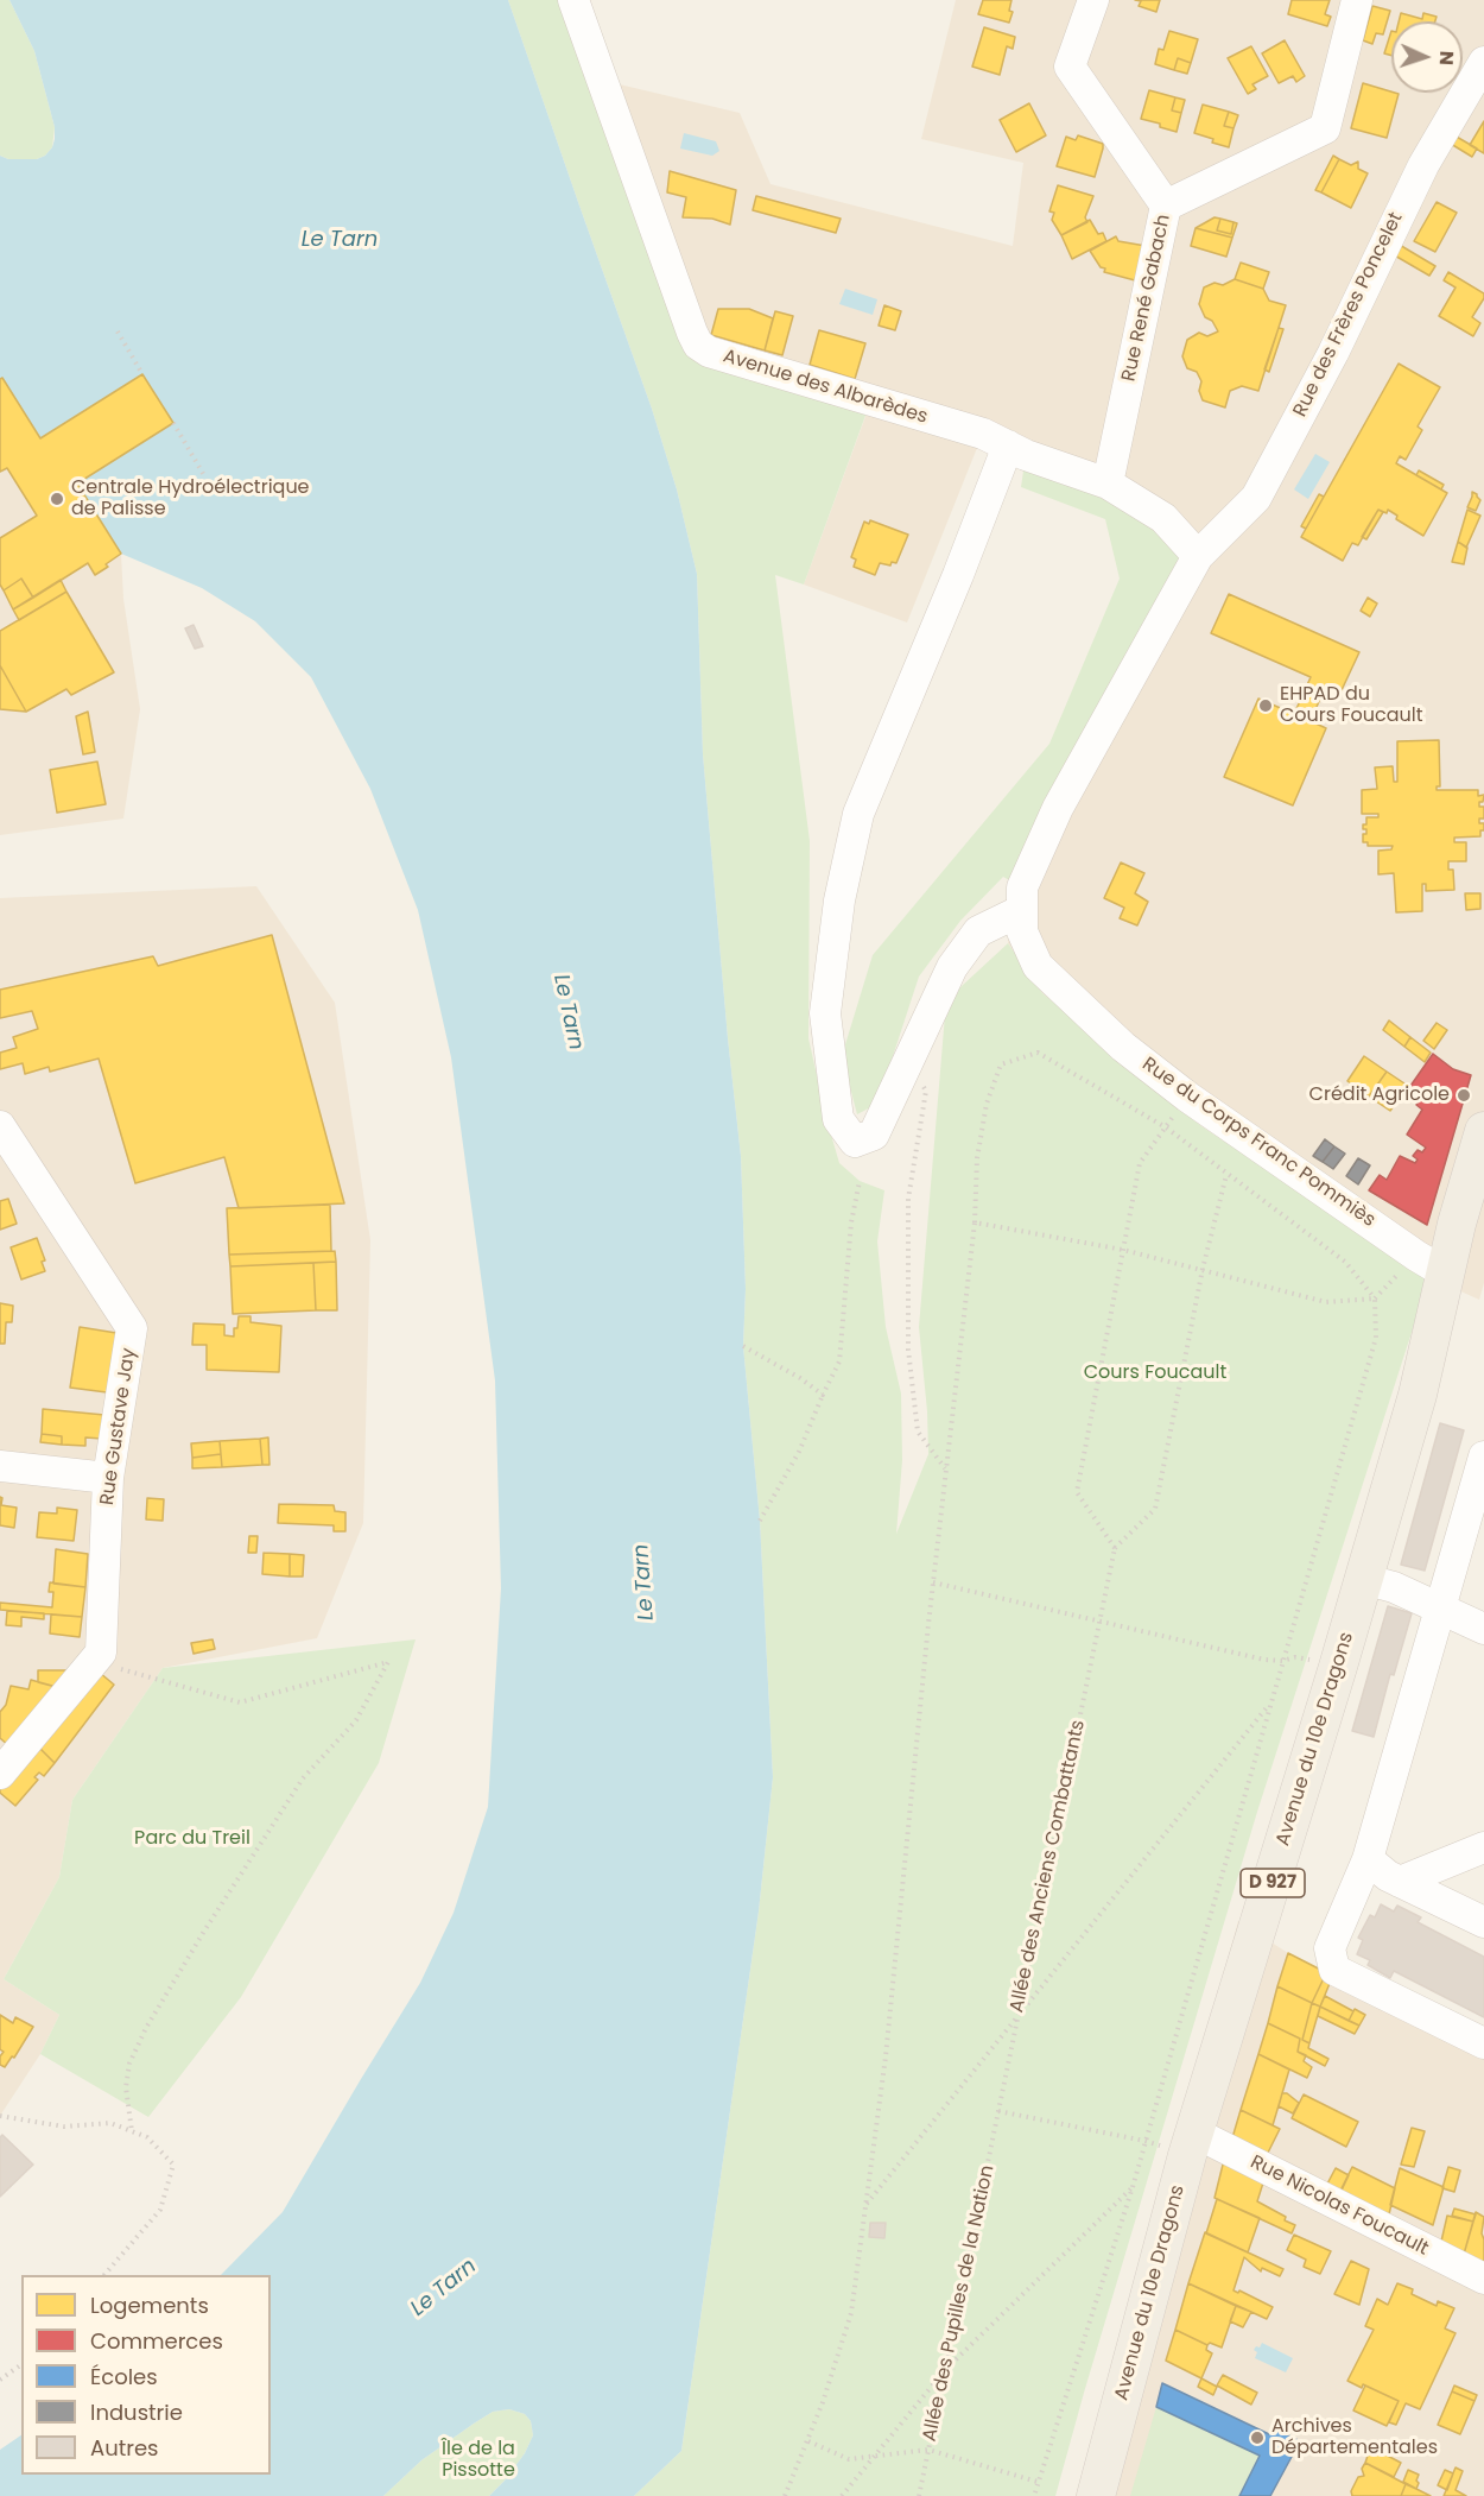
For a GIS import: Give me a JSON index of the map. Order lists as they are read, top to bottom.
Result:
{
  "streets": {
    "main road": ["Avenue du 10e Dragons", "D 927"],
    "street": [
      "Rue René Gabach",
      "Rue des Frères Poncelet",
      "Avenue des Albarèdes",
      "Rue du Corps Franc Pommiès",
      "Rue Gustave Jay",
      "Rue Nicolas Foucault"
    ],
    "path": ["Allée des Anciens Combattants", "Allée des Pupilles de la Nation"]
  },
  "crossings": [
    ["Rue René Gabach", "Avenue des Albarèdes"],
    ["Rue des Frères Poncelet", "Avenue des Albarèdes"],
    ["Rue des Frères Poncelet", "Rue du Corps Franc Pommiès"],
    ["Avenue des Albarèdes", "Rue du Corps Franc Pommiès"],
    ["Rue du Corps Franc Pommiès", "Avenue du 10e Dragons"],
    ["Avenue du 10e Dragons", "Rue Nicolas Foucault"],
    ["Allée des Anciens Combattants", "Allée des Pupilles de la Nation"]
  ],
  "water": ["Le Tarn"],
  "parks": ["Cours Foucault", "Parc du Treil", "Île de la Pissotte"],
  "places": [
    "Centrale Hydroélectrique de Palisse",
    "EHPAD du Cours Foucault",
    "Crédit Agricole",
    "Archives Départementales"
  ],
  "legend": [
    "Logements",
    "Commerces",
    "Écoles",
    "Industrie",
    "Autres"
  ],
  "north": "right"
}
